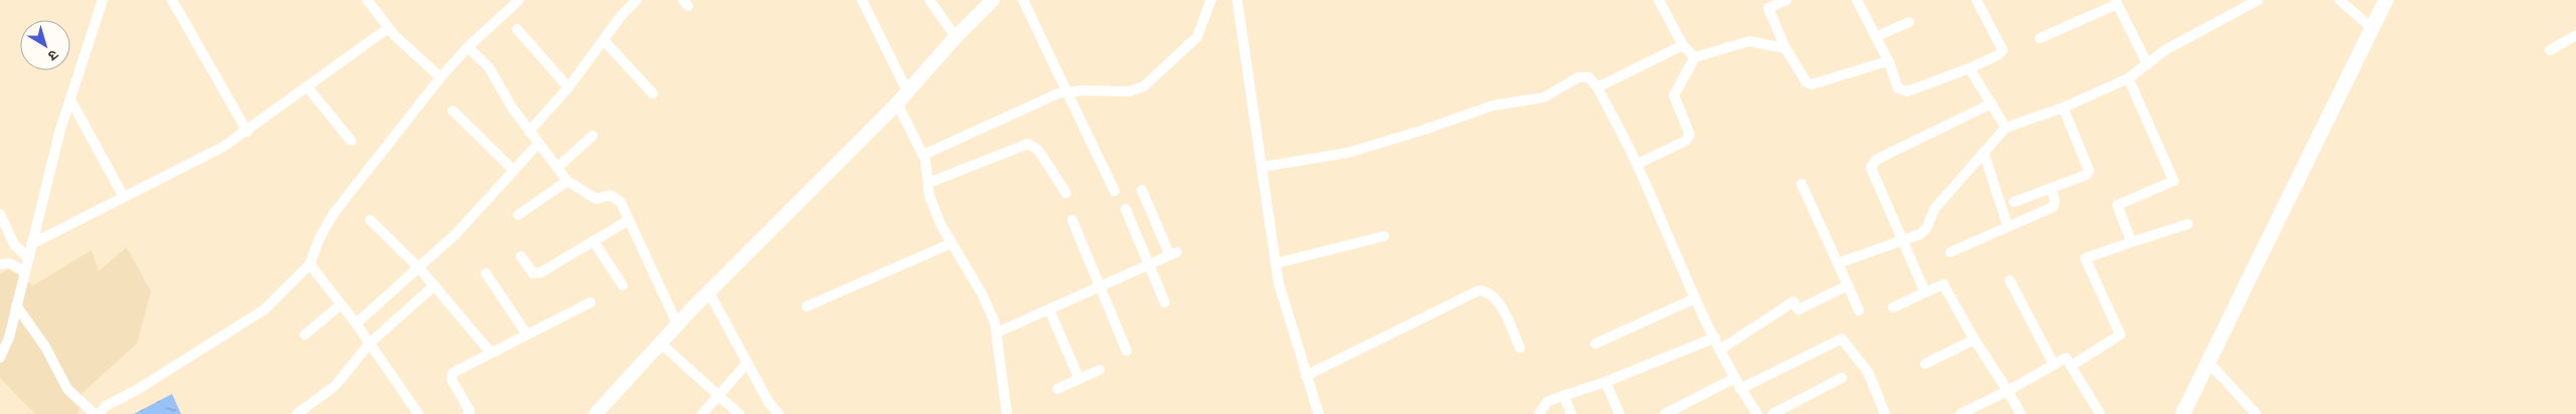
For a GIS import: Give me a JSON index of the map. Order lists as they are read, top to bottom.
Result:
{
  "north": "bottom right"
}
